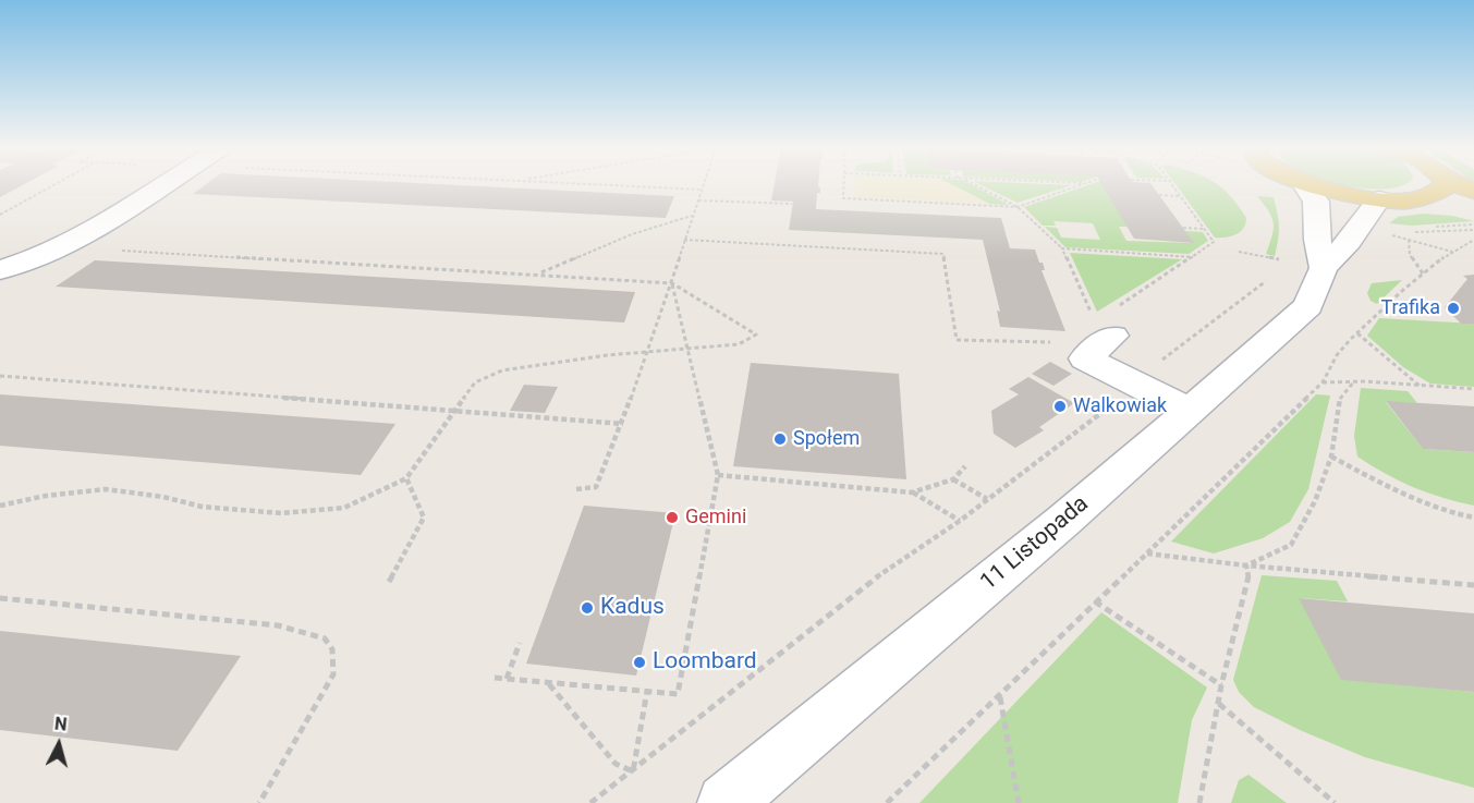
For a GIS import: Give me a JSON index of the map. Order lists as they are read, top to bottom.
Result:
{
  "streets": {
    "street": ["11 Listopada"]
  },
  "places": [
    "Trafika",
    "Walkowiak",
    "Społem",
    "Gemini",
    "Kadus",
    "Loombard"
  ],
  "north": "top"
}
